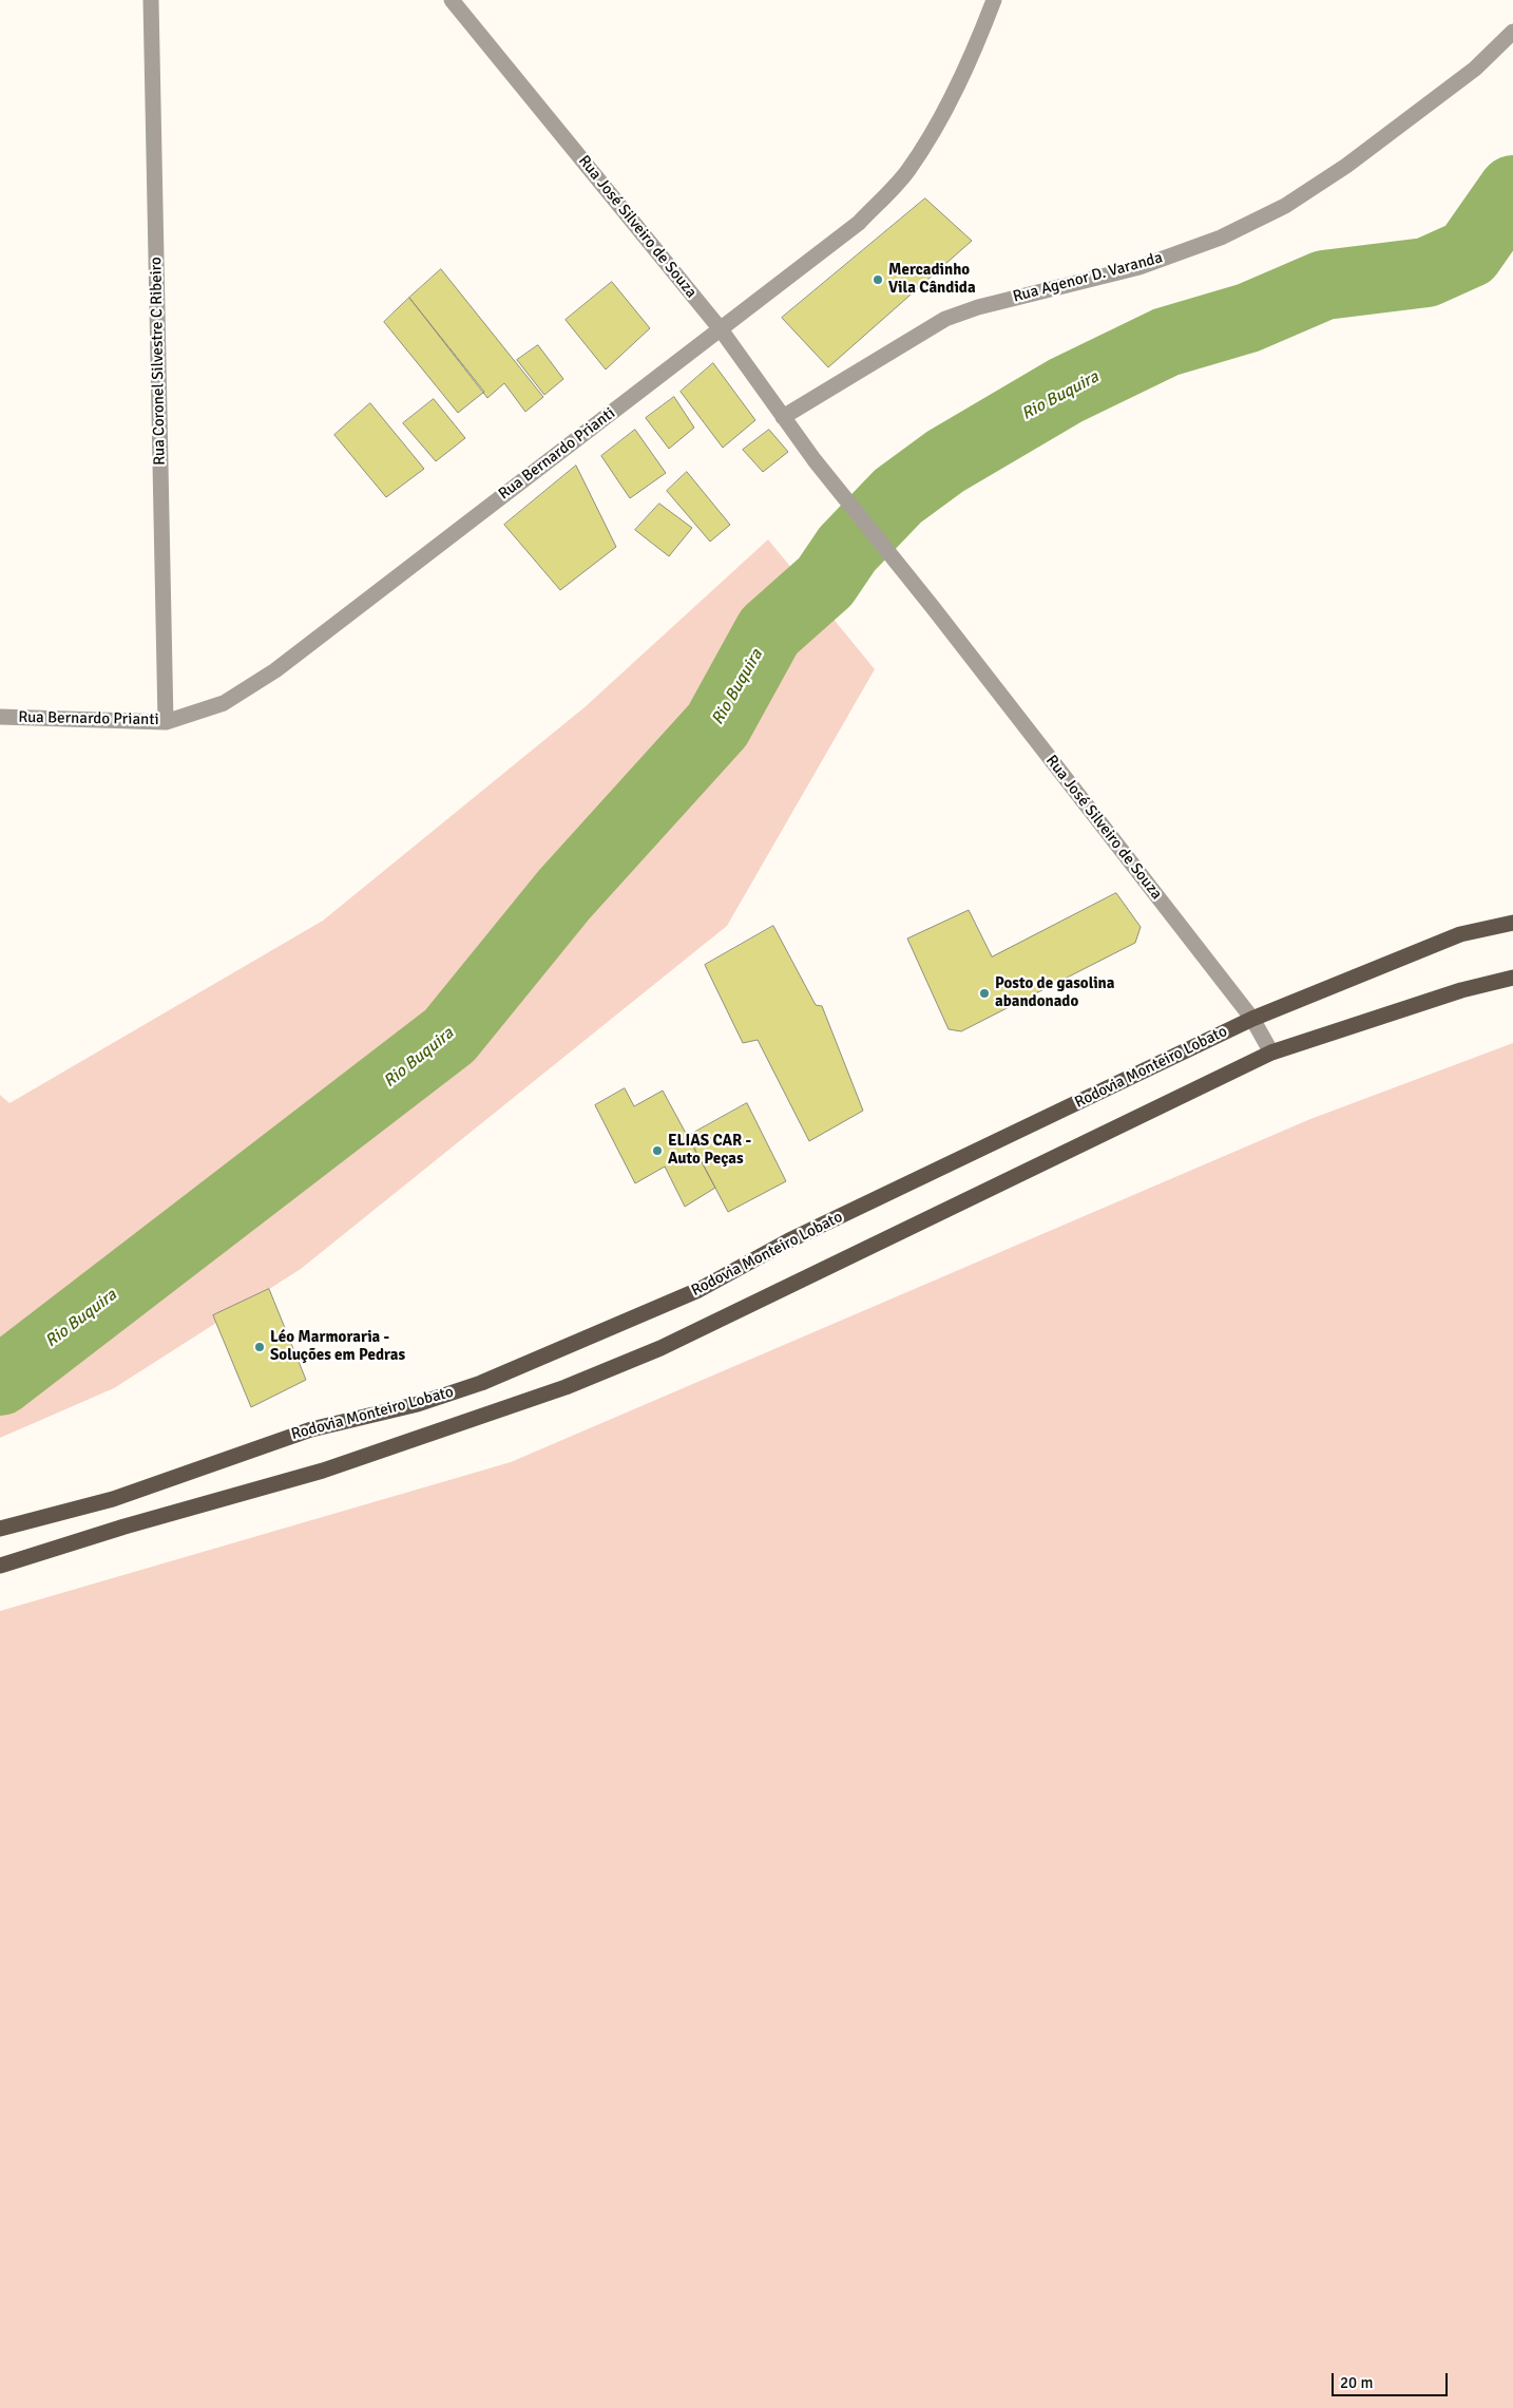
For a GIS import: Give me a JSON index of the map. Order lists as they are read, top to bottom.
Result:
{
  "streets": {
    "main road": ["Rodovia Monteiro Lobato"],
    "street": [
      "Rua José Silveiro de Souza",
      "Rua Agenor D. Varanda",
      "Rua Coronel Silvestre C Ribeiro",
      "Rua Bernardo Prianti"
    ]
  },
  "crossings": [
    ["Rua José Silveiro de Souza", "Rua Agenor D. Varanda"],
    ["Rua José Silveiro de Souza", "Rua Bernardo Prianti"],
    ["Rua José Silveiro de Souza", "Rodovia Monteiro Lobato"],
    ["Rua Coronel Silvestre C Ribeiro", "Rua Bernardo Prianti"]
  ],
  "water": ["Rio Buquira"],
  "places": [
    "Mercadinho Vila Cândida",
    "Posto de gasolina abandonado",
    "ELIAS CAR - Auto Peças",
    "Léo Marmoraria - Soluções em Pedras"
  ],
  "scale_bar": "20 m"
}
